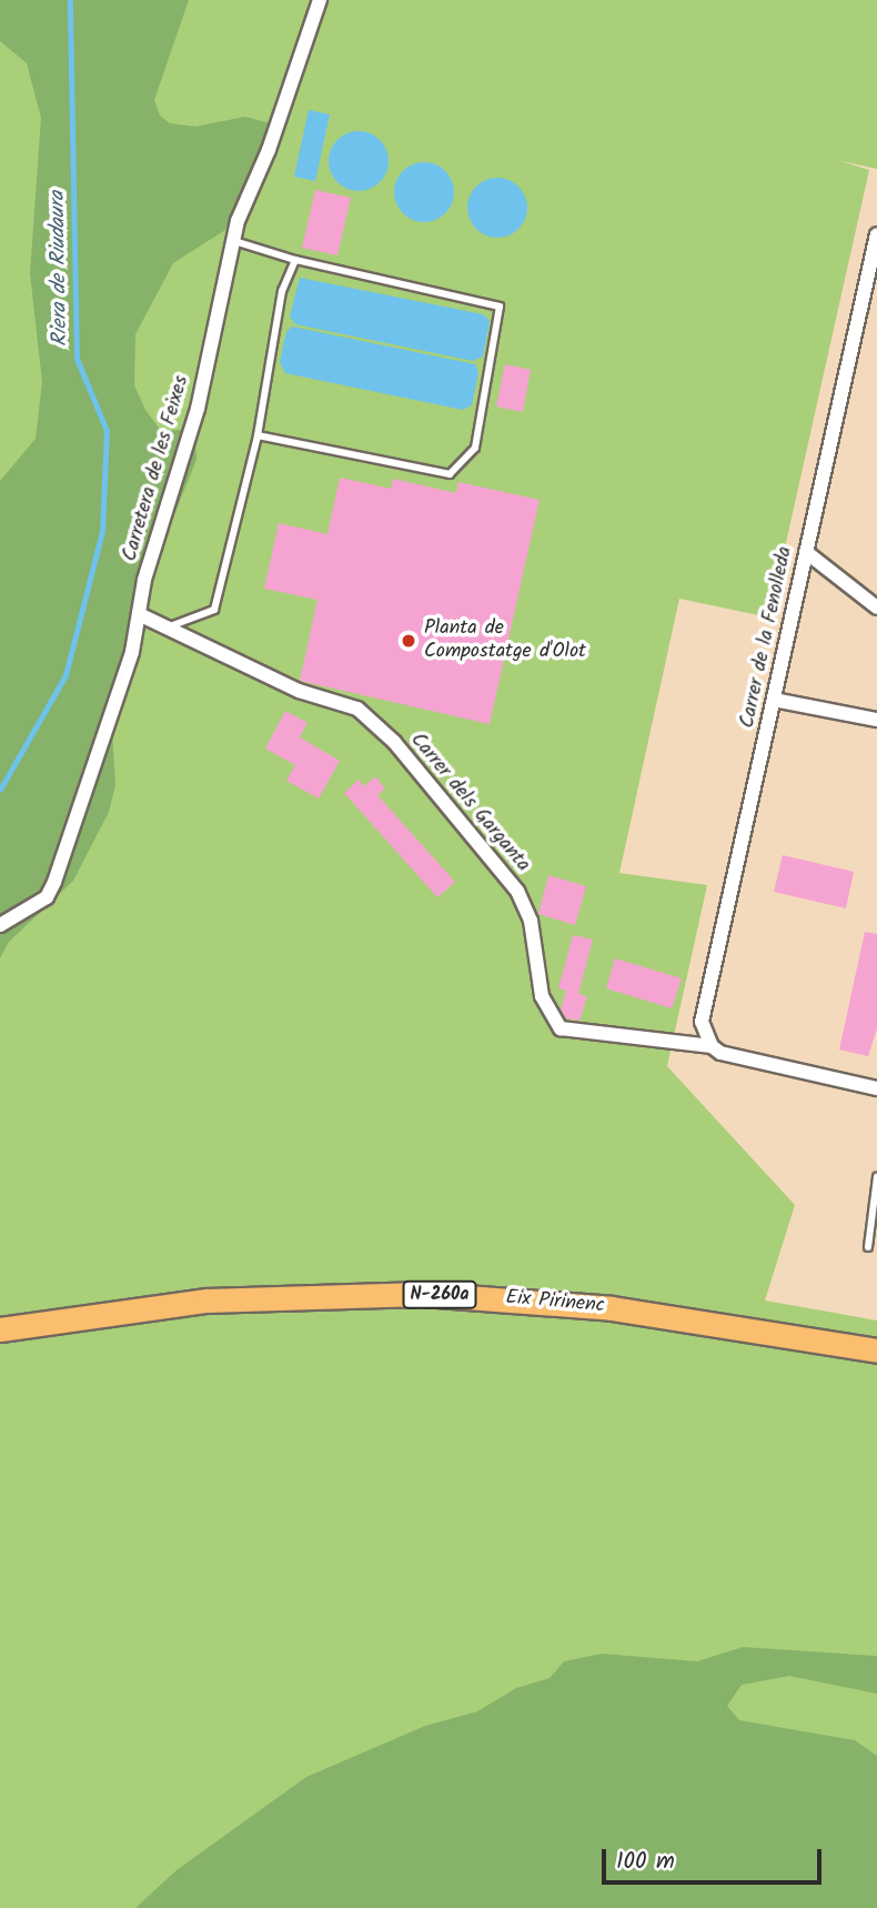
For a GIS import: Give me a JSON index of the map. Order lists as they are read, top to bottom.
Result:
{
  "streets": {
    "main road": ["N-260a", "Eix Pirinenc"],
    "street": ["Carretera de les Feixes", "Carrer de la Fenolleda", "Carrer dels Garganta"]
  },
  "crossings": [
    ["Carretera de les Feixes", "Carrer dels Garganta"],
    ["Carrer de la Fenolleda", "Carrer dels Garganta"]
  ],
  "water": ["Riera de Riudaura"],
  "places": ["Planta de Compostatge d'Olot"],
  "scale_bar": "100 m"
}
